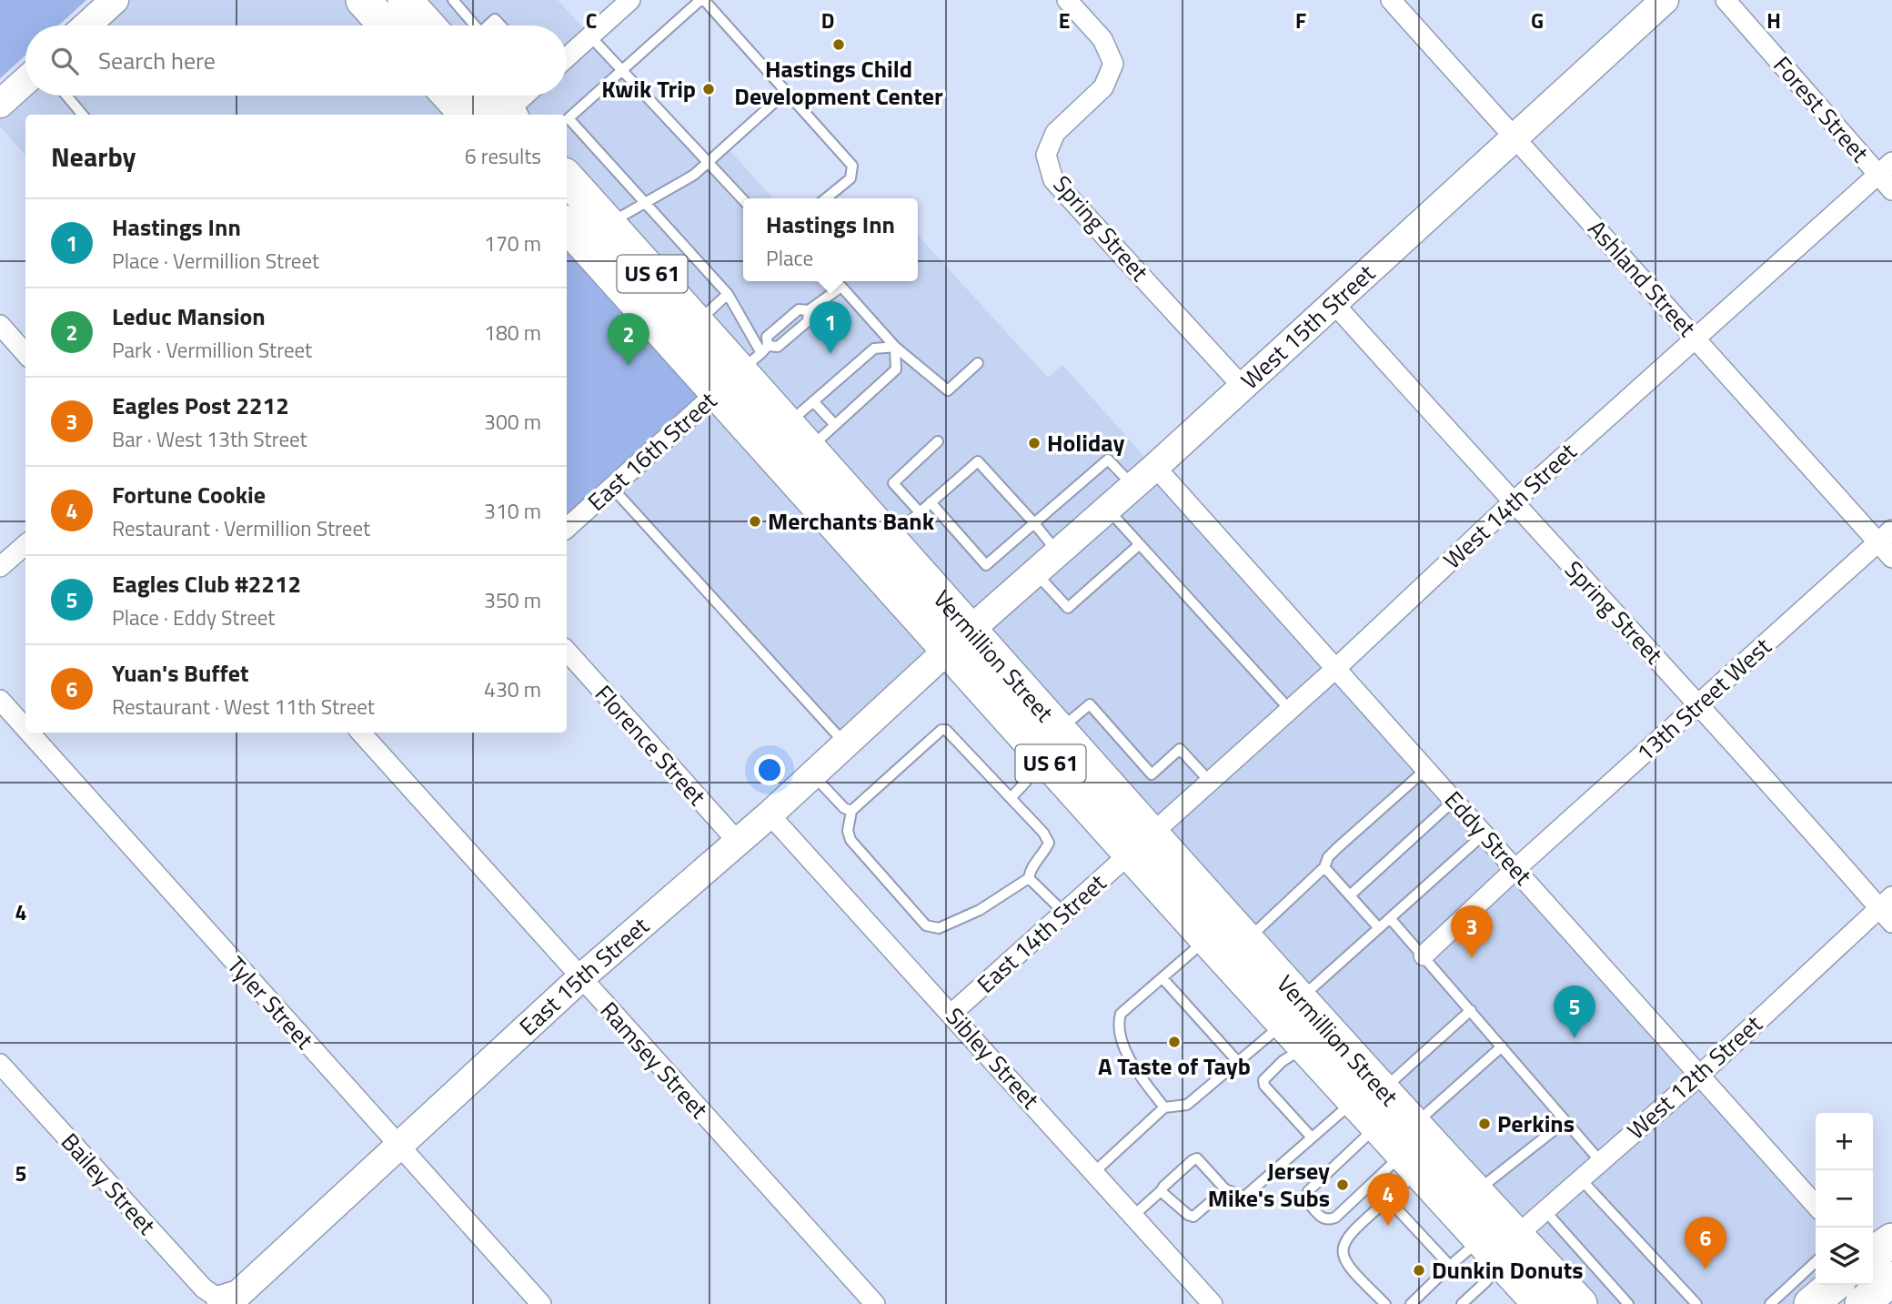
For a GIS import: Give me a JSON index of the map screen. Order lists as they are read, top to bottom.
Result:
{
  "streets": {
    "highway": ["US 61", "Vermillion Street"],
    "street": [
      "Forest Street",
      "Spring Street",
      "Ashland Street",
      "West 15th Street",
      "East 16th Street",
      "West 14th Street",
      "13th Street West",
      "Florence Street",
      "Eddy Street",
      "East 14th Street",
      "East 15th Street",
      "Tyler Street",
      "Sibley Street",
      "Ramsey Street",
      "West 12th Street",
      "Bailey Street"
    ]
  },
  "crossings": [
    ["Forest Street", "West 14th Street"],
    ["Spring Street", "West 15th Street"],
    ["Spring Street", "West 14th Street"],
    ["Spring Street", "13th Street West"],
    ["Spring Street", "West 12th Street"],
    ["Ashland Street", "West 15th Street"],
    ["Ashland Street", "West 14th Street"],
    ["Ashland Street", "13th Street West"],
    ["West 15th Street", "Vermillion Street"],
    ["West 15th Street", "Eddy Street"],
    ["West 15th Street", "East 15th Street"],
    ["East 16th Street", "Vermillion Street"],
    ["West 14th Street", "Vermillion Street"],
    ["West 14th Street", "Eddy Street"],
    ["West 14th Street", "East 14th Street"],
    ["Vermillion Street", "East 14th Street"],
    ["Vermillion Street", "East 15th Street"],
    ["Vermillion Street", "West 12th Street"],
    ["13th Street West", "Eddy Street"],
    ["Florence Street", "East 15th Street"],
    ["Eddy Street", "West 12th Street"],
    ["East 14th Street", "Sibley Street"],
    ["East 15th Street", "Tyler Street"],
    ["East 15th Street", "Sibley Street"],
    ["East 15th Street", "Ramsey Street"],
    ["East 15th Street", "Bailey Street"]
  ],
  "places": [
    "Hastings Child Development Center",
    "Kwik Trip",
    "Holiday",
    "Merchants Bank",
    "A Taste of Tayb",
    "Perkins",
    "Jersey Mike's Subs",
    "Dunkin Donuts"
  ],
  "page": {
    "search": "Search here",
    "heading": ["Nearby", "6 results"],
    "list": [
      {
        "mark": "1",
        "name": "Hastings Inn",
        "note": "Place · Vermillion Street",
        "value": "170 m"
      },
      {
        "mark": "2",
        "name": "Leduc Mansion",
        "note": "Park · Vermillion Street",
        "value": "180 m"
      },
      {
        "mark": "3",
        "name": "Eagles Post 2212",
        "note": "Bar · West 13th Street",
        "value": "300 m"
      },
      {
        "mark": "4",
        "name": "Fortune Cookie",
        "note": "Restaurant · Vermillion Street",
        "value": "310 m"
      },
      {
        "mark": "5",
        "name": "Eagles Club #2212",
        "note": "Place · Eddy Street",
        "value": "350 m"
      },
      {
        "mark": "6",
        "name": "Yuan's Buffet",
        "note": "Restaurant · West 11th Street",
        "value": "430 m"
      }
    ],
    "popup": ["Hastings Inn", "Place"],
    "pins": [
      "1",
      "2",
      "3",
      "5",
      "4",
      "6"
    ],
    "map_buttons": ["+", "−"]
  },
  "grid": {
    "columns": [
      "C",
      "D",
      "E",
      "F",
      "G",
      "H"
    ],
    "rows": ["4", "5"]
  }
}
